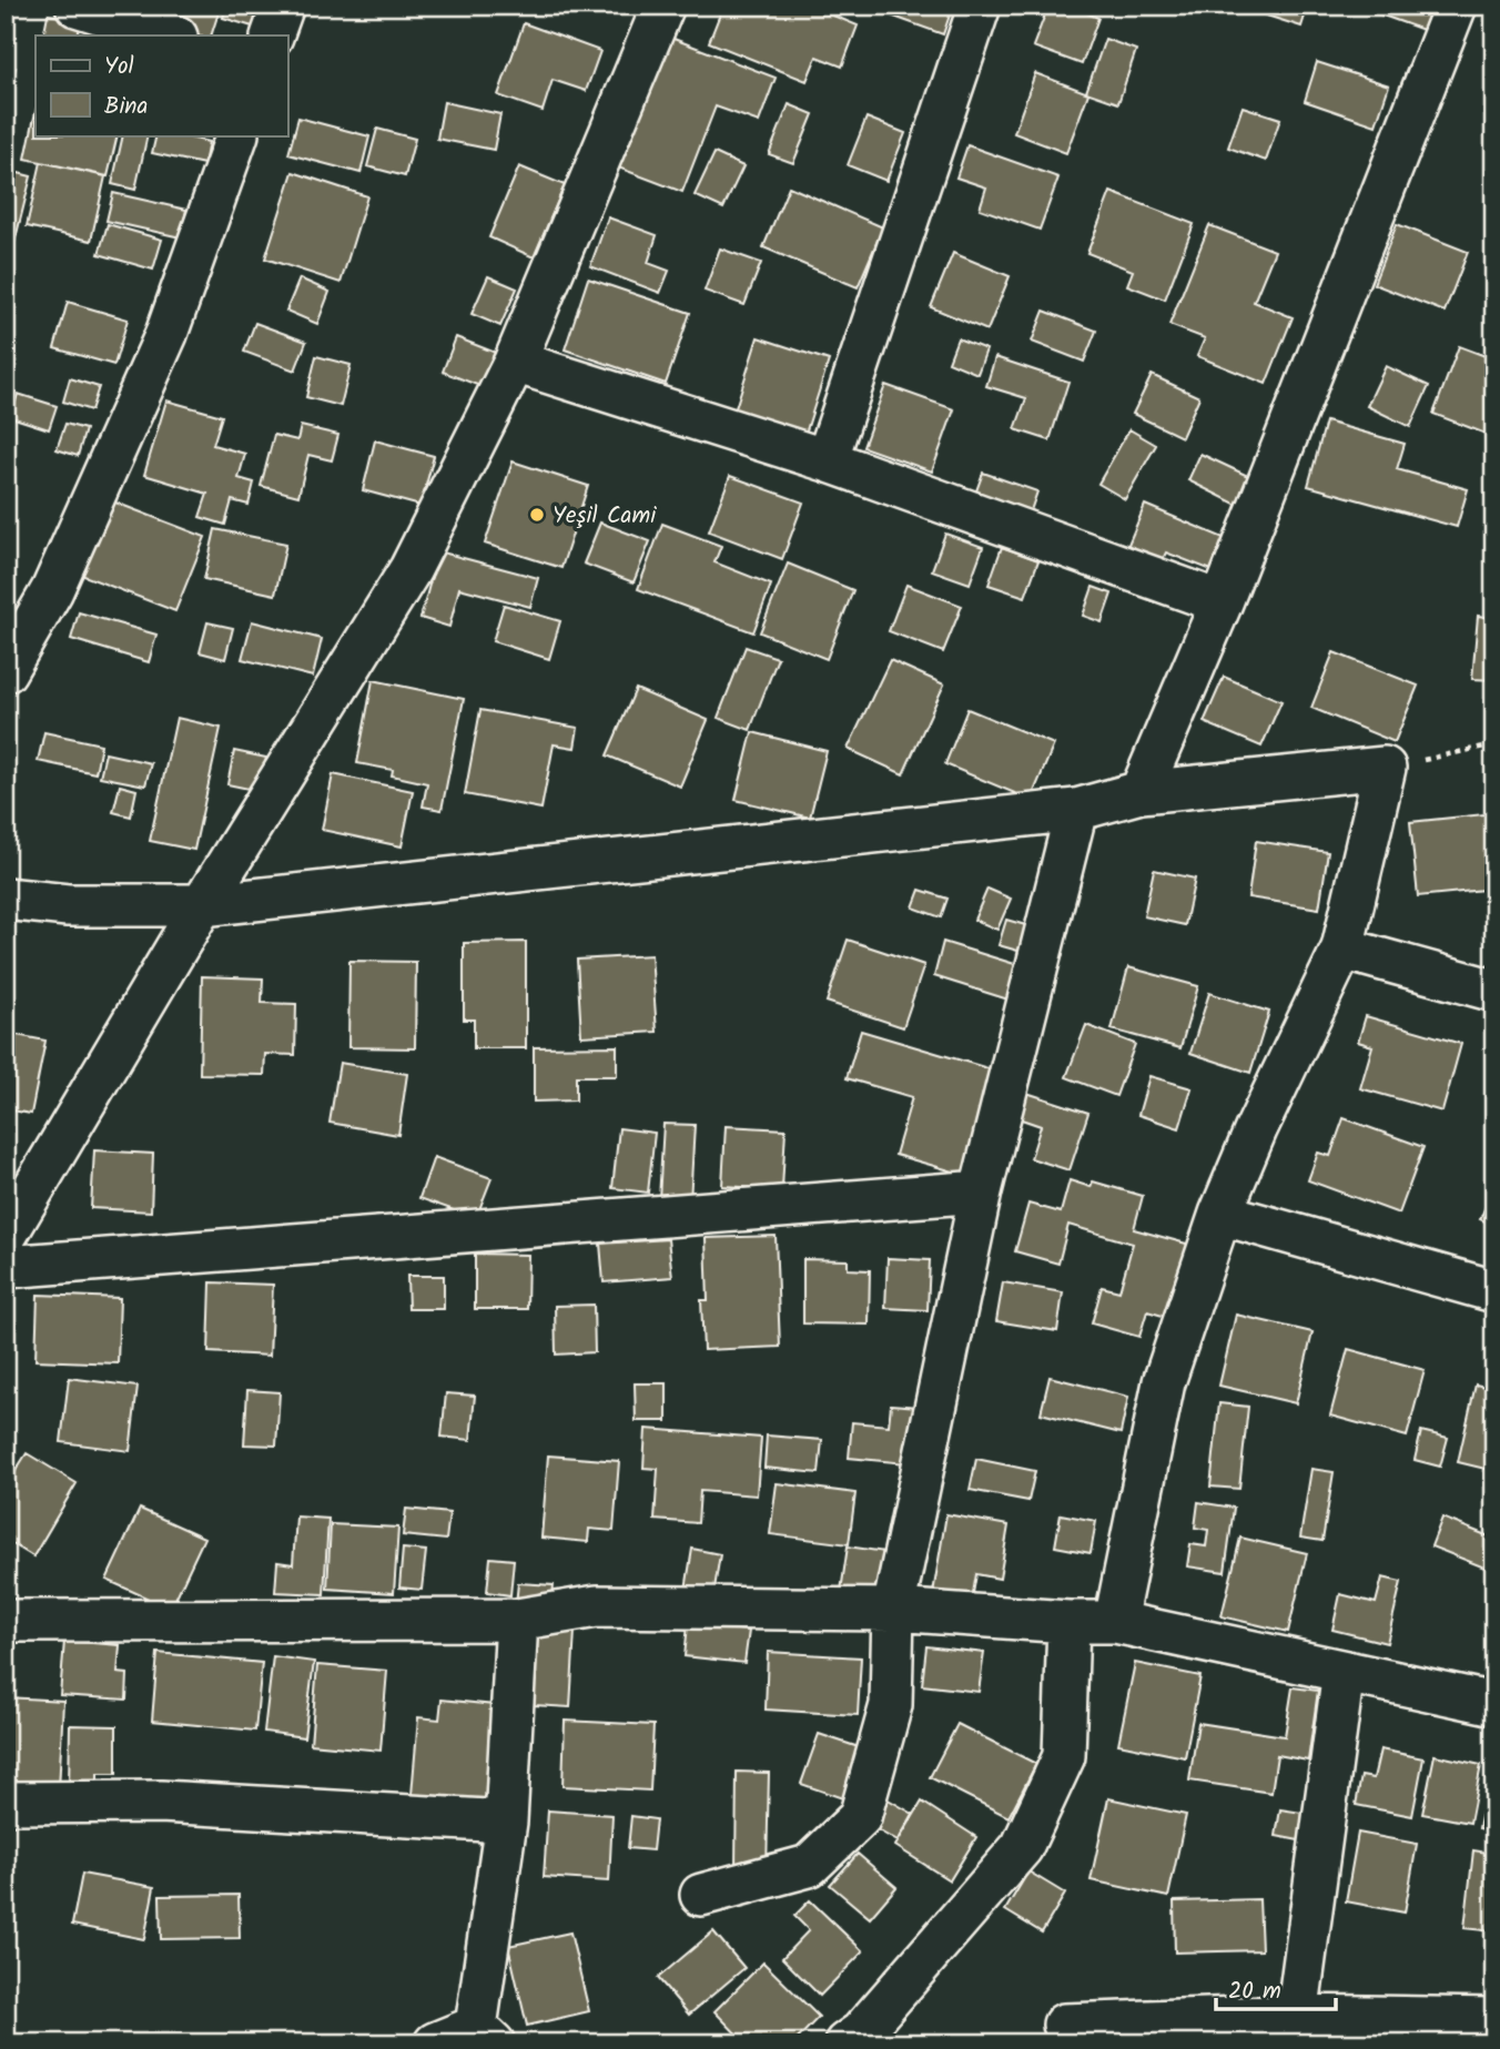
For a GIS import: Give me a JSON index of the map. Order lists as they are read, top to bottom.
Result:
{
  "places": ["Yeşil Cami"],
  "legend": ["Yol", "Bina"],
  "scale_bar": "20 m"
}
